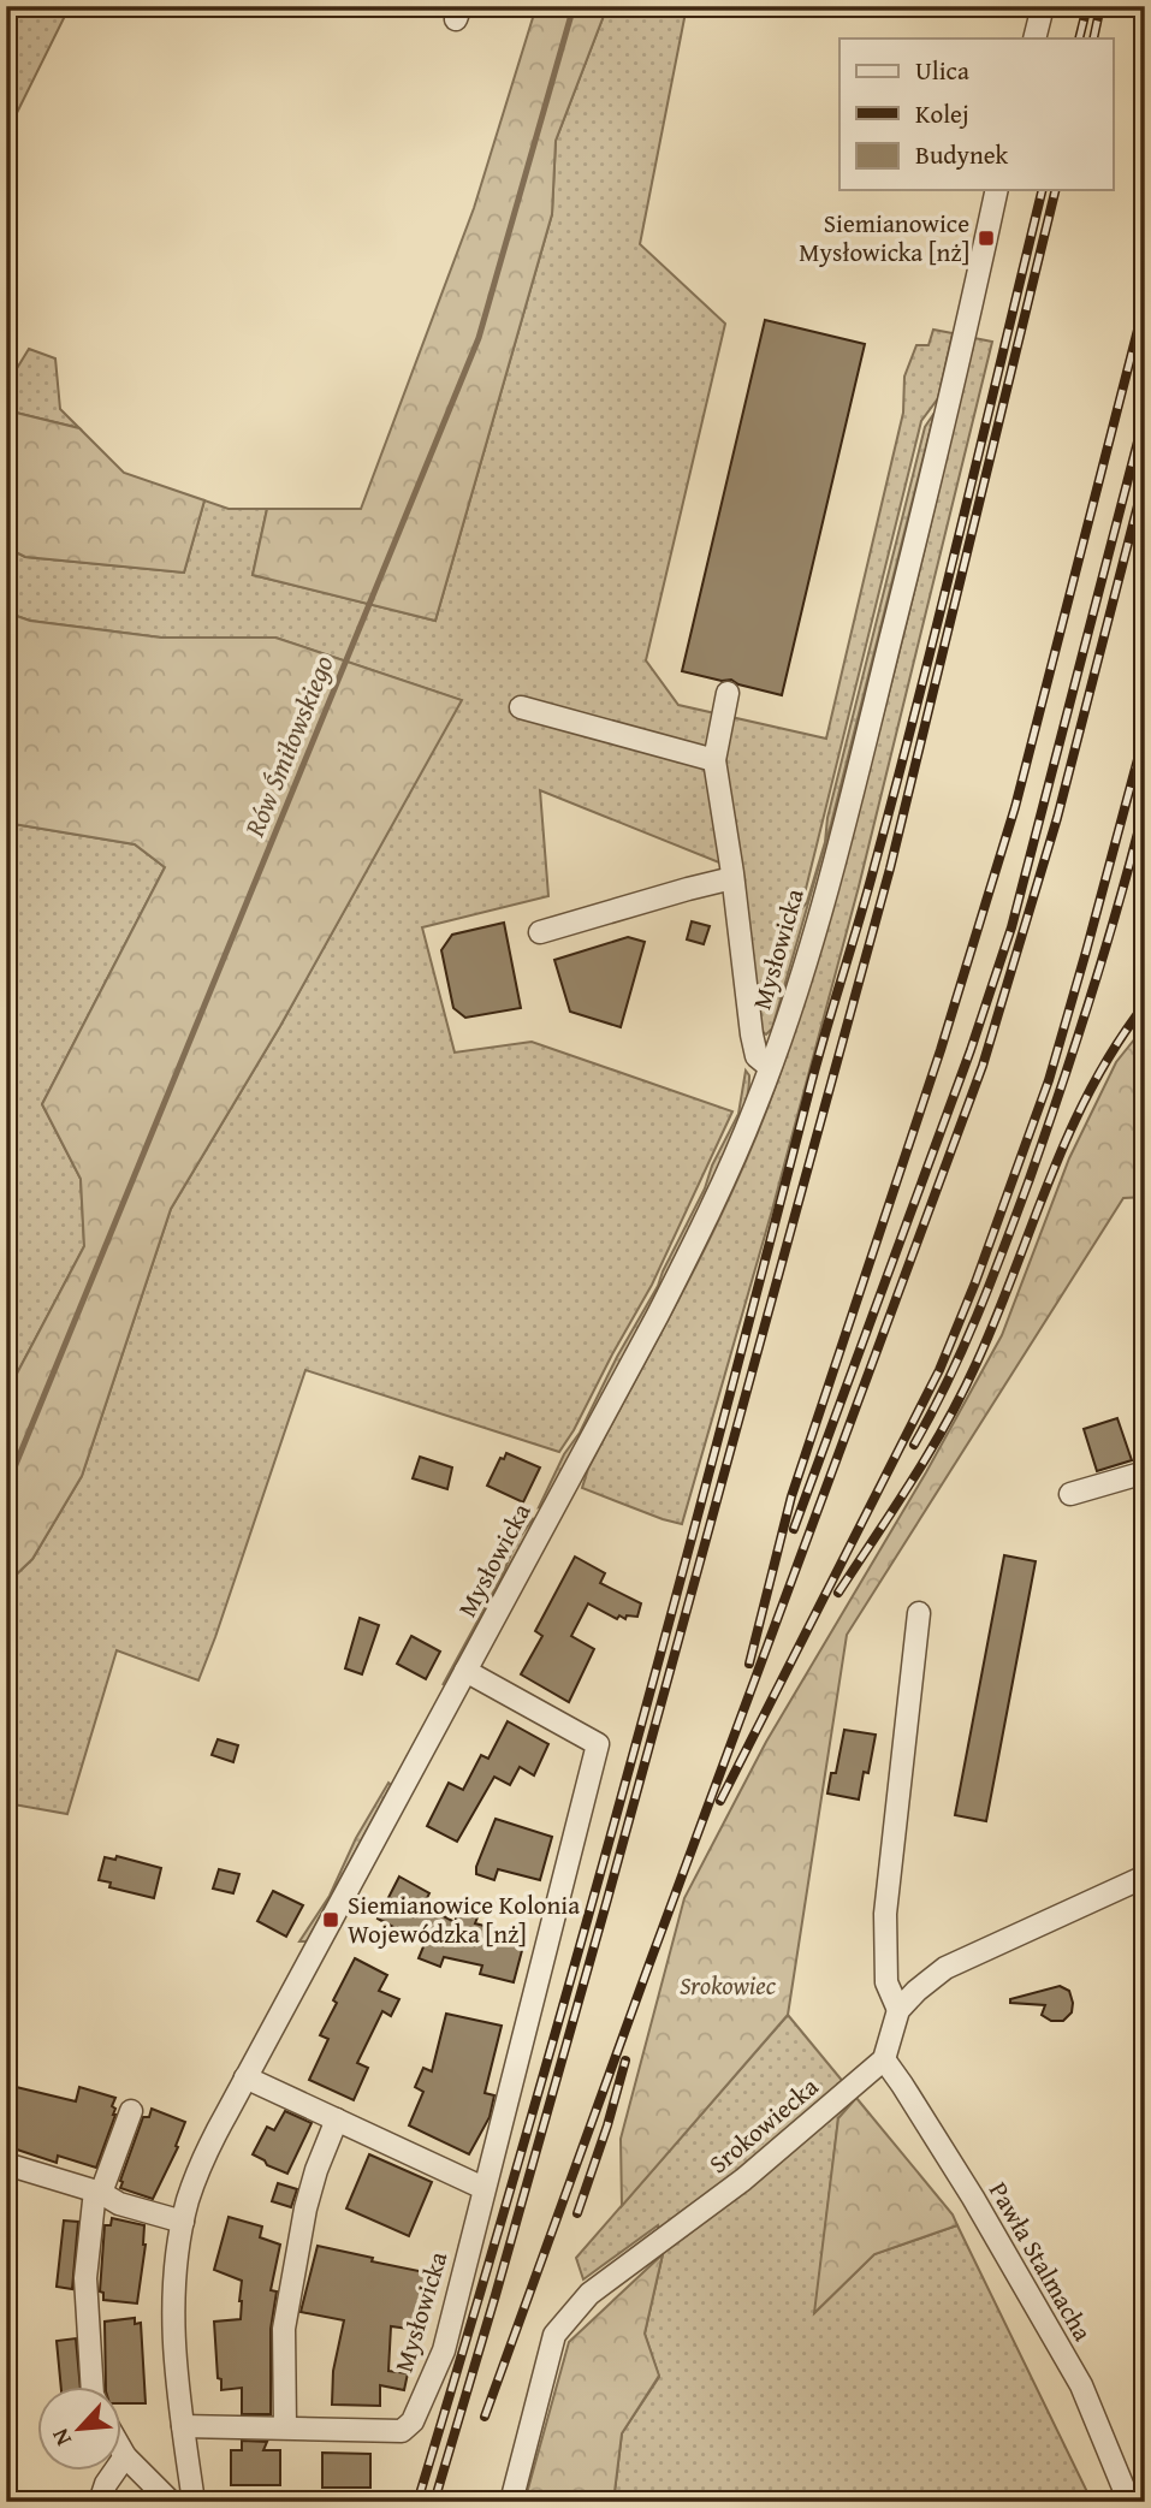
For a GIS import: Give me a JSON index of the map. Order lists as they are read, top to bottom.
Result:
{
  "streets": {
    "street": ["Mysłowicka", "Srokowiecka", "Pawła Stalmacha"]
  },
  "crossings": [
    ["Srokowiecka", "Pawła Stalmacha"]
  ],
  "water": ["Rów Śmiłowskiego"],
  "parks": ["Srokowiec"],
  "places": {
    "transit": ["Siemianowice Mysłowicka [nż]", "Siemianowice Kolonia Wojewódzka [nż]"]
  },
  "legend": ["Ulica", "Kolej", "Budynek"],
  "north": "bottom left"
}
